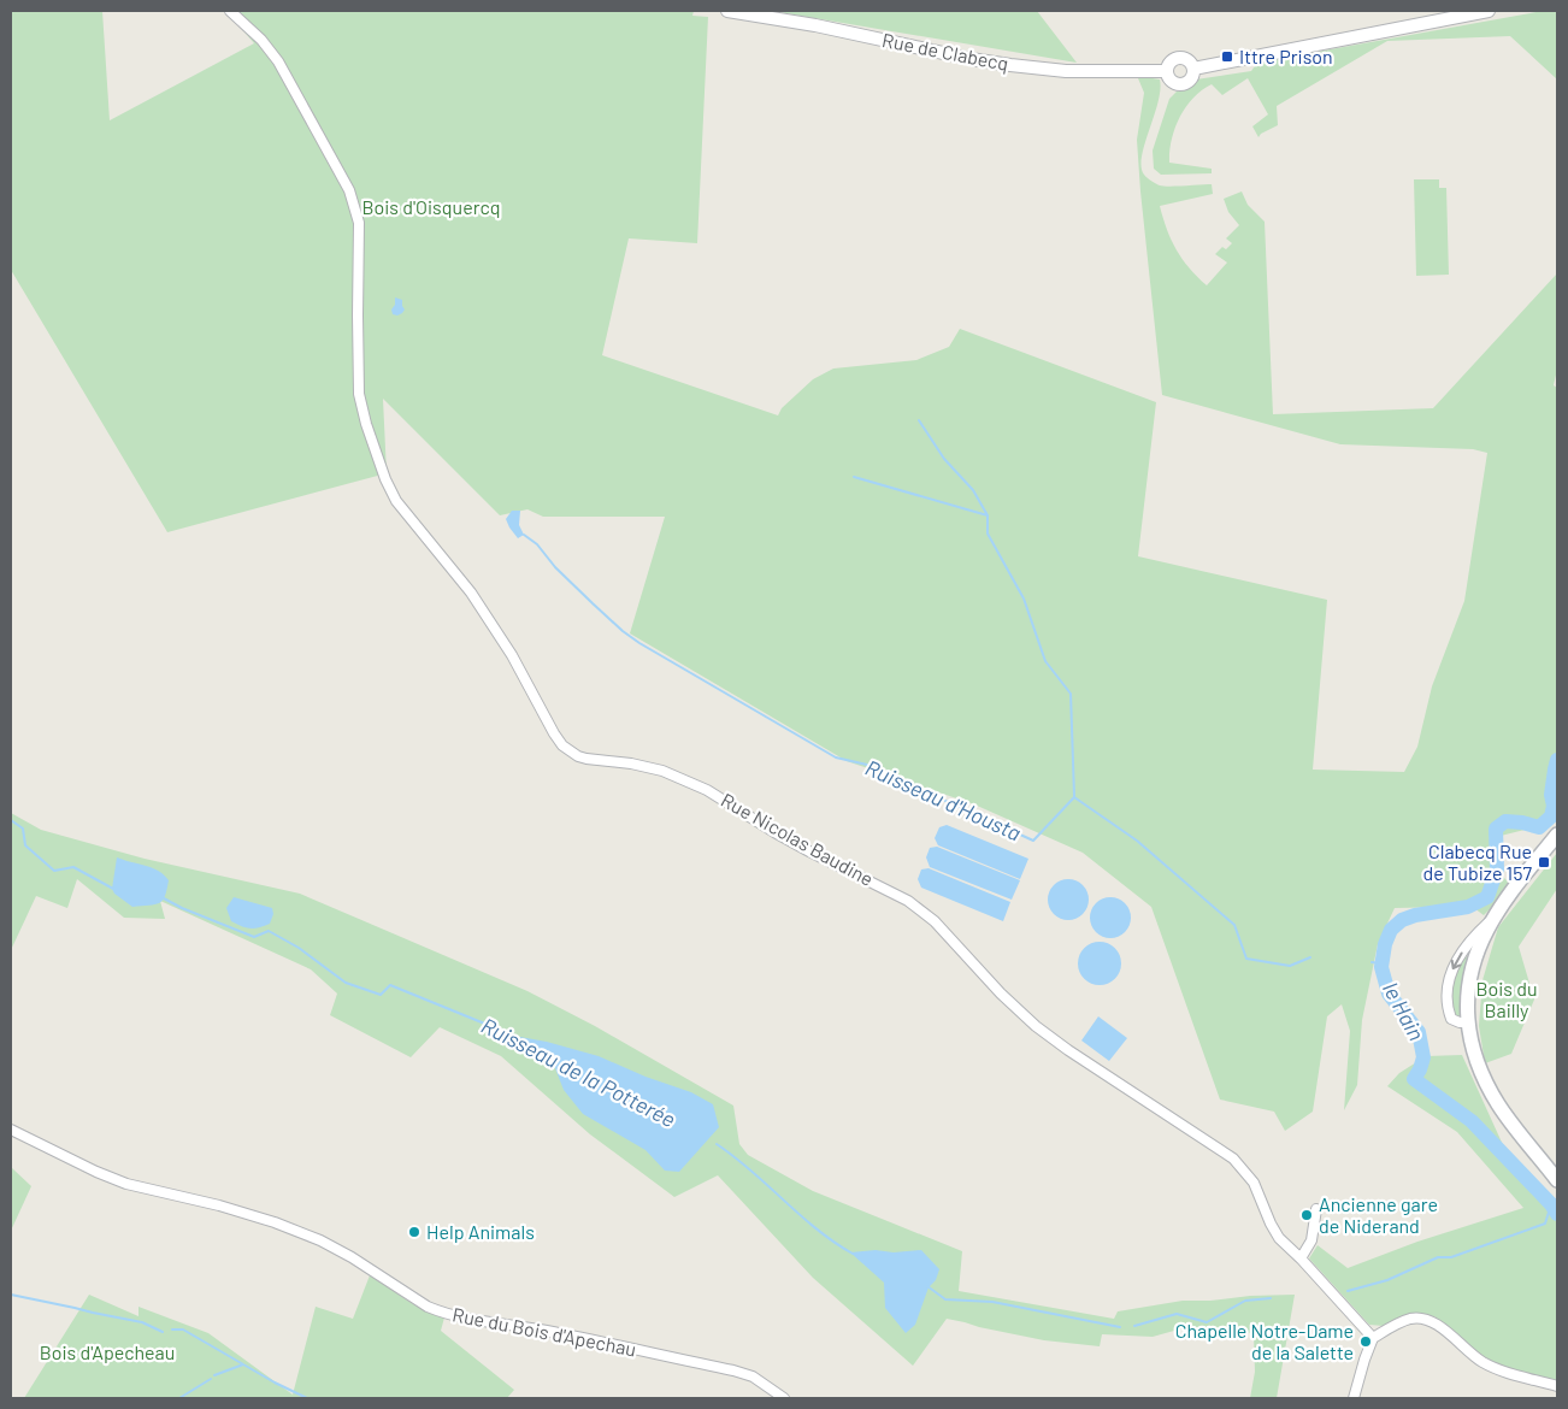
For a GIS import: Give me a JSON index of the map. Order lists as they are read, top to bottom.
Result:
{
  "streets": {
    "street": ["Rue de Clabecq", "Rue Nicolas Baudine", "Rue du Bois d'Apechau"]
  },
  "water": ["Ruisseau d'Housta", "le Hain", "Ruisseau de la Potterée"],
  "parks": ["Bois d'Oisquercq", "Bois du Bailly", "Bois d'Apecheau"],
  "places": {
    "transit": ["Ittre Prison", "Clabecq Rue de Tubize 157"],
    "other": ["Ancienne gare de Niderand", "Help Animals", "Chapelle Notre-Dame de la Salette"]
  }
}
